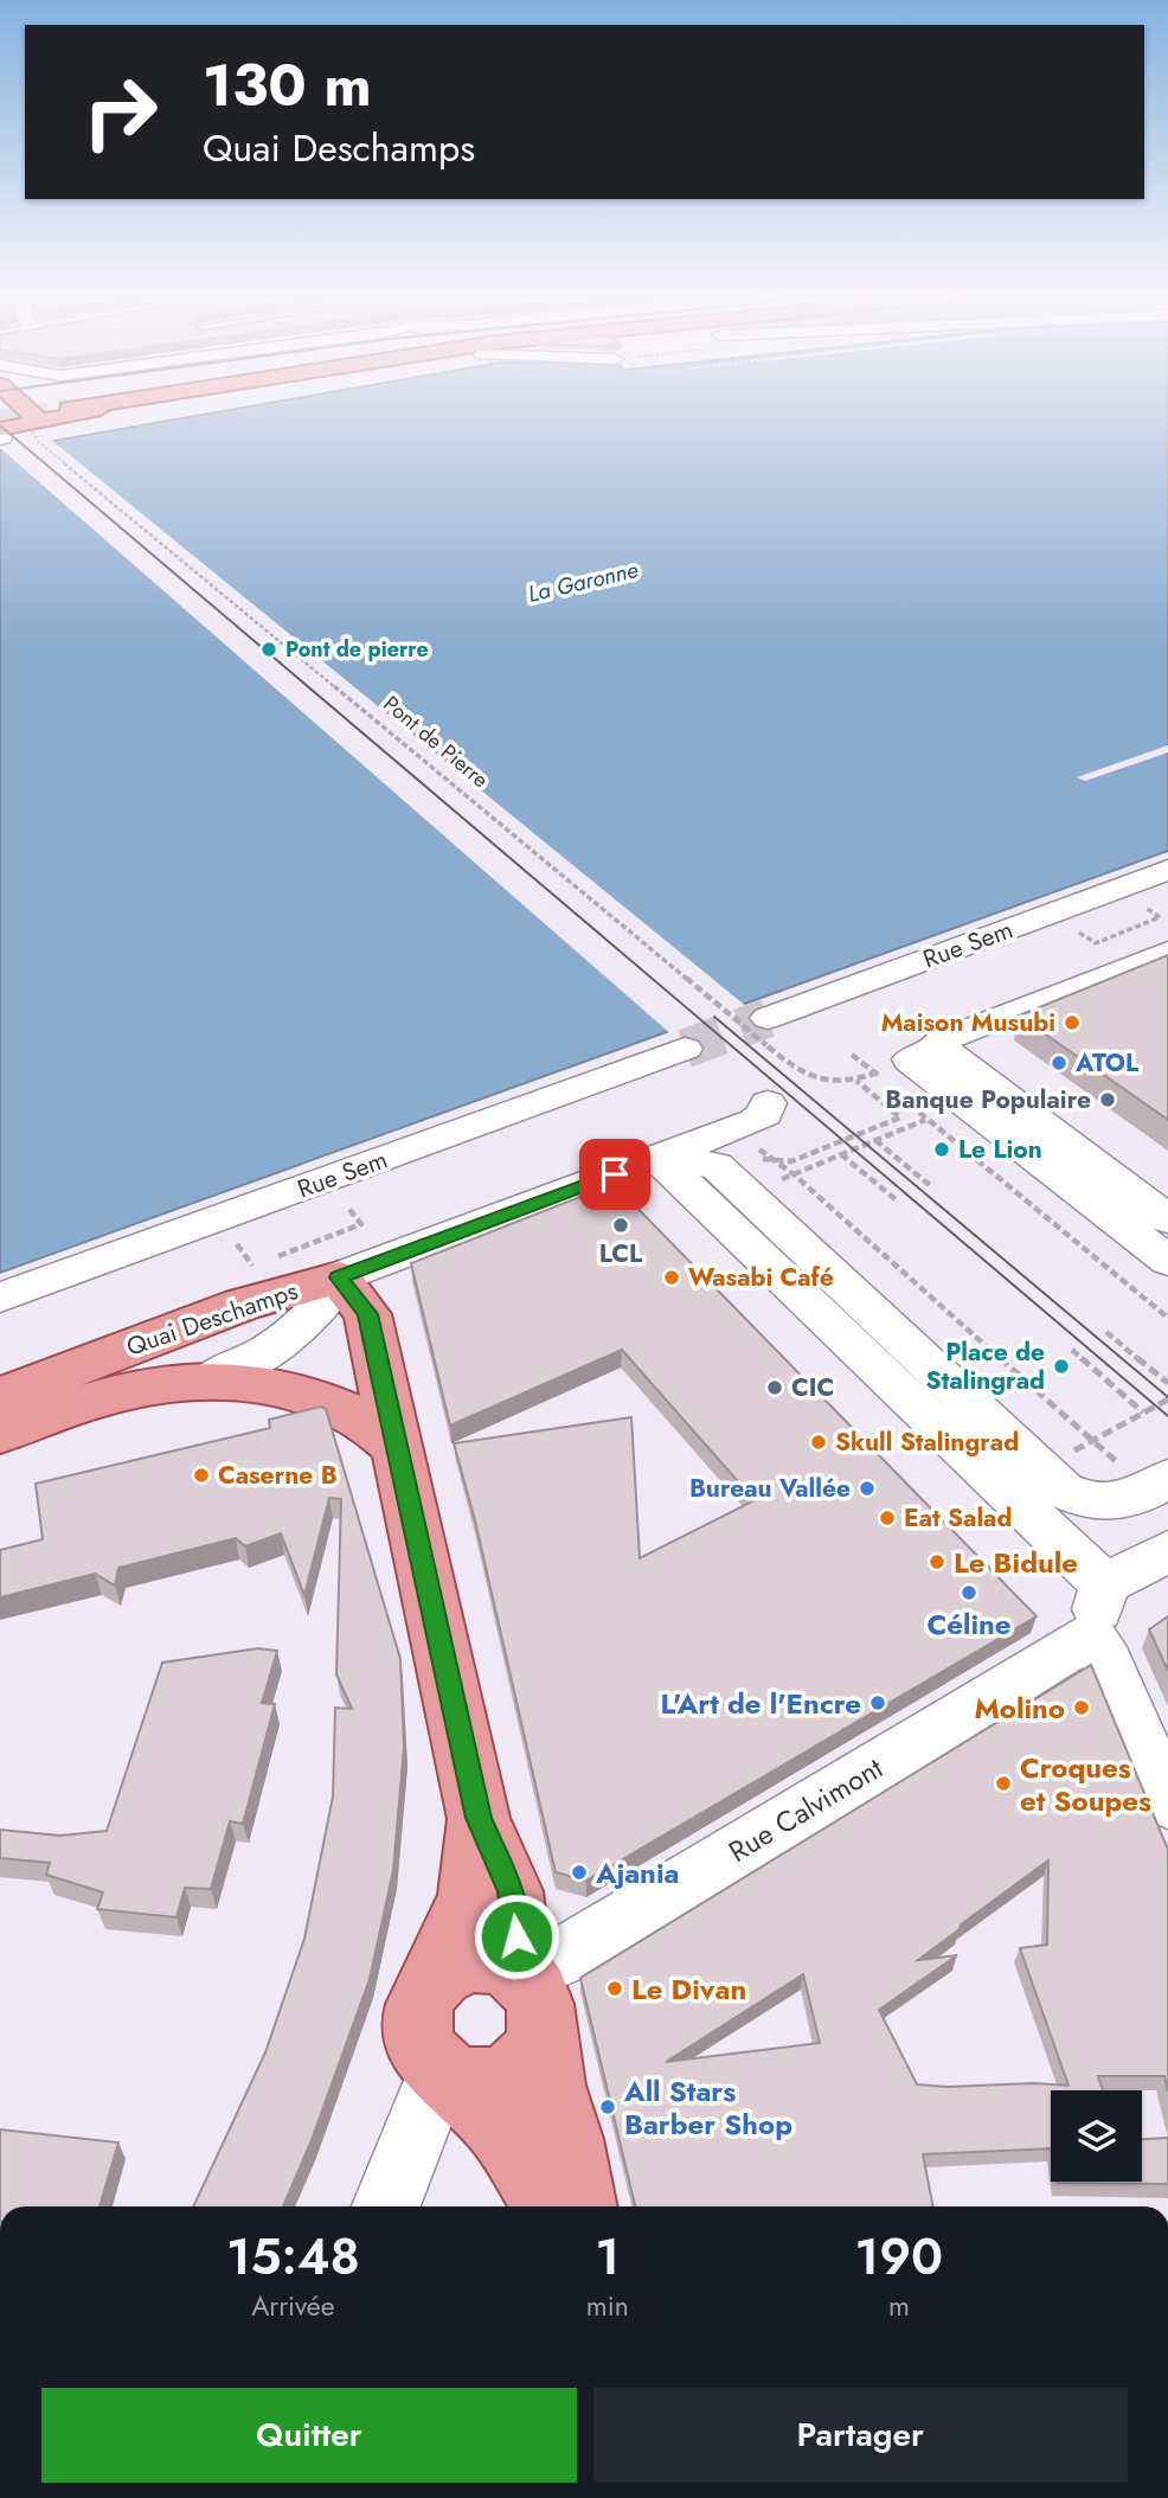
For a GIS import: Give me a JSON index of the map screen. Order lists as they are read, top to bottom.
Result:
{
  "streets": {
    "main road": ["Quai Deschamps"],
    "street": ["Rue Sem", "Rue Calvimont"],
    "path": ["Pont de Pierre"]
  },
  "crossings": [
    ["Pont de Pierre", "Rue Sem"]
  ],
  "water": ["La Garonne"],
  "places": [
    "Pont de pierre",
    "Maison Musubi",
    "ATOL",
    "Banque Populaire",
    "Le Lion",
    "LCL",
    "Wasabi Café",
    "Place de Stalingrad",
    "CIC",
    "Skull Stalingrad",
    "Caserne B",
    "Bureau Vallée",
    "Eat Salad",
    "Le Bidule",
    "Céline",
    "L'Art de l'Encre",
    "Molino",
    "Croques et Soupes",
    "Ajania",
    "Le Divan",
    "All Stars Barber Shop"
  ],
  "page": {
    "turn": ["130 m", "Quai Deschamps"],
    "eta": [
      "15:48",
      "Arrivée",
      "1",
      "min",
      "190",
      "m"
    ],
    "buttons": ["Quitter", "Partager"]
  }
}
